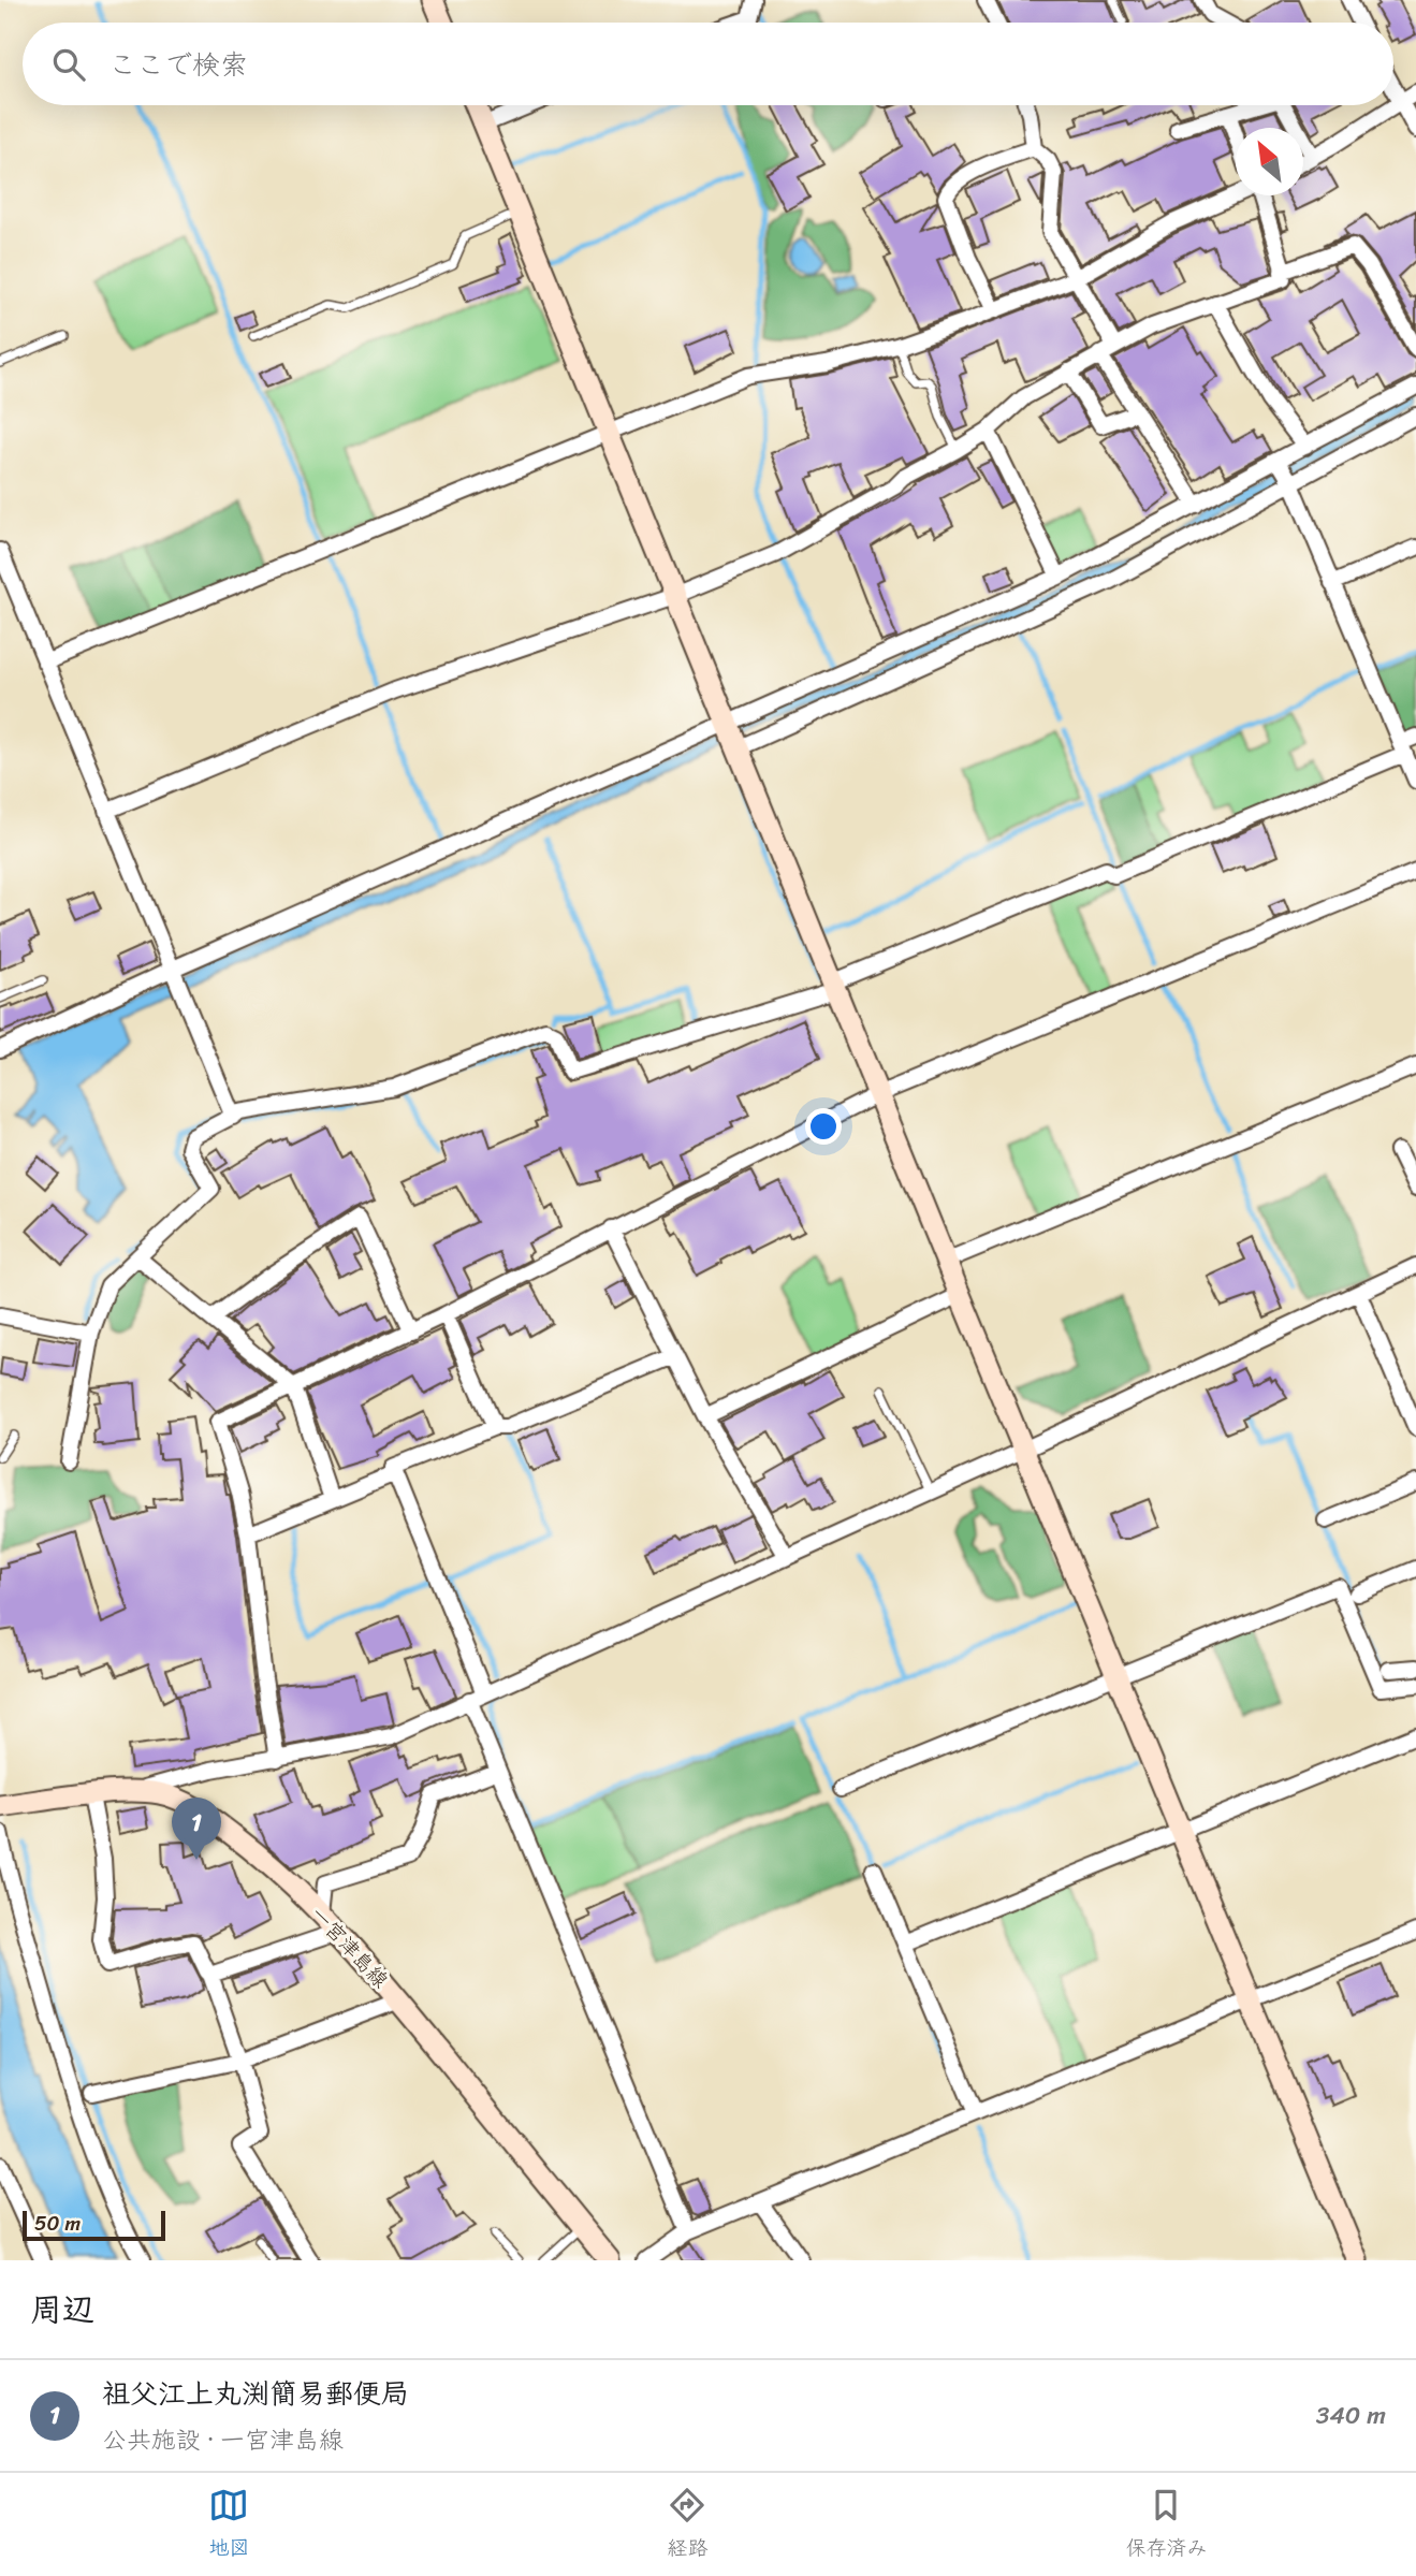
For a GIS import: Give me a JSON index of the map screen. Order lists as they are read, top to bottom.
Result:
{
  "streets": {
    "street": ["一宮津島線"]
  },
  "scale_bar": "50 m",
  "north": "top left",
  "page": {
    "search": "ここで検索",
    "pins": "1",
    "scale": "50 m",
    "heading": "周辺",
    "list": [
      {
        "mark": "1",
        "name": "祖父江上丸渕簡易郵便局",
        "note": "公共施設 · 一宮津島線",
        "value": "340 m"
      }
    ],
    "nav": ["地図", "経路", "保存済み"]
  }
}
